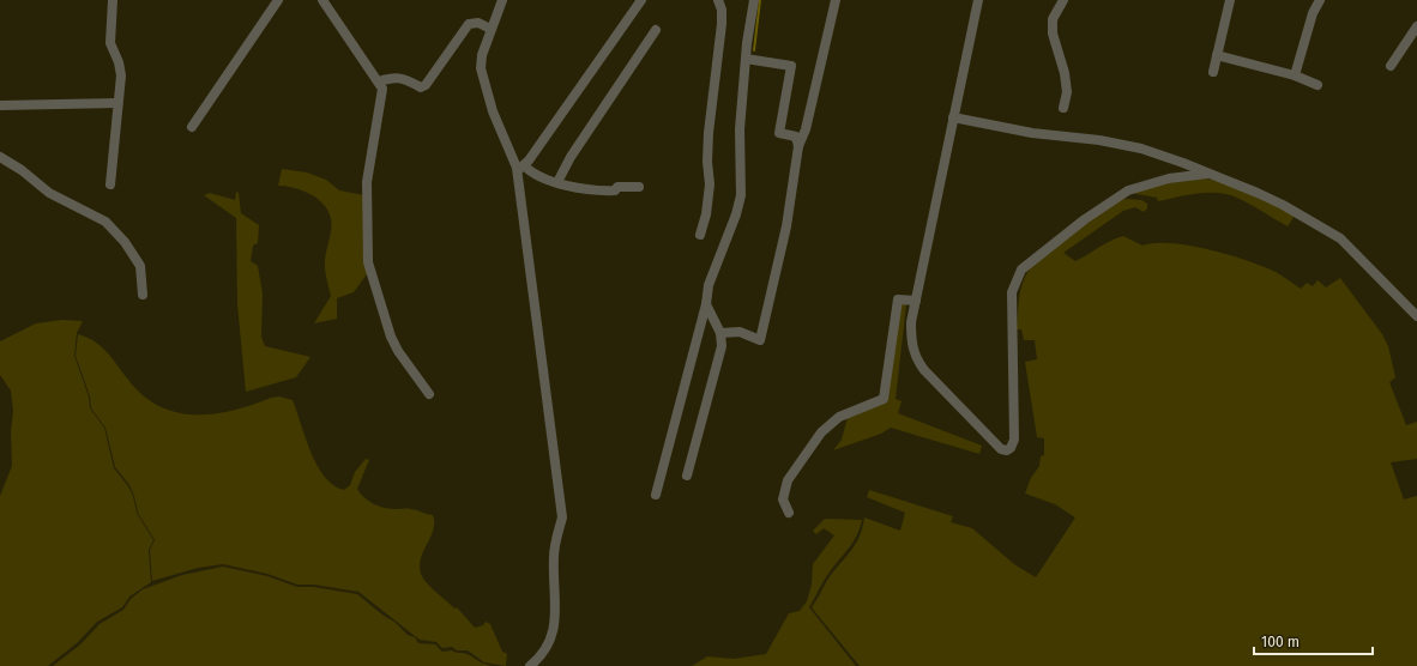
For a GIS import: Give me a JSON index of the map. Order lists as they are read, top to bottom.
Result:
{
  "scale_bar": "100 m"
}
